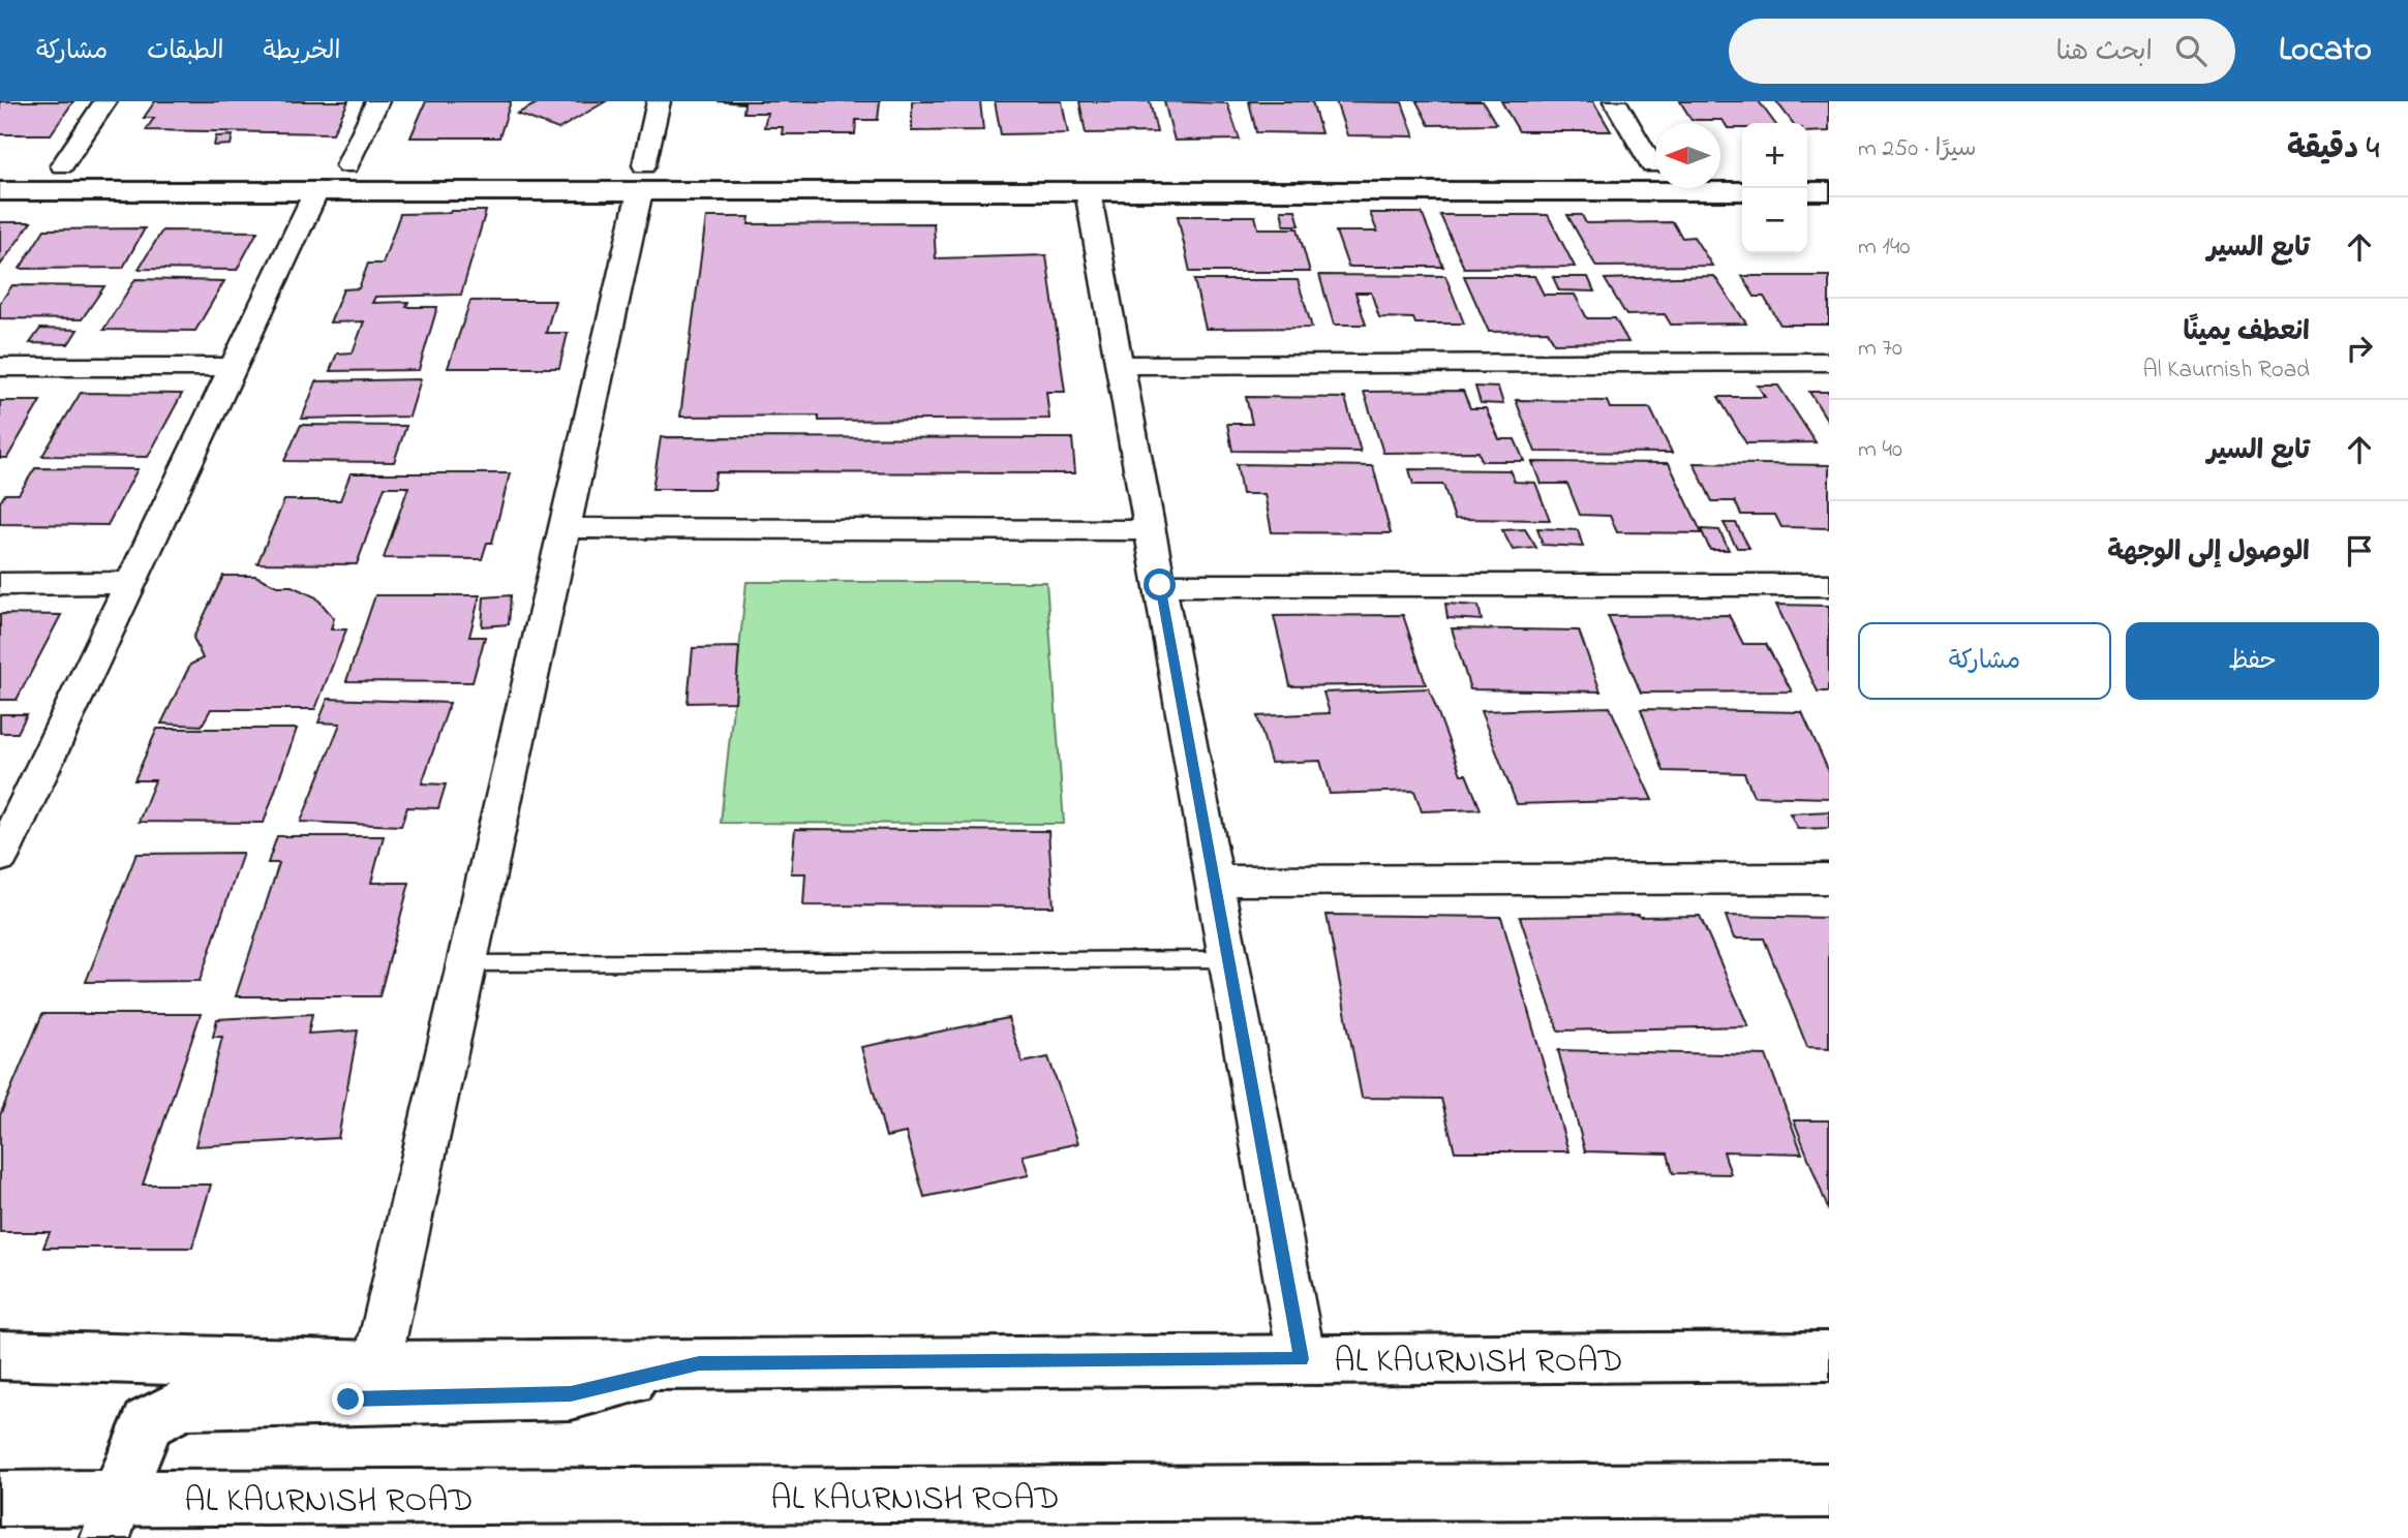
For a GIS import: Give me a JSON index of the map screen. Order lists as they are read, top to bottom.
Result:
{
  "streets": {
    "street": ["AL KAURNISH ROAD"]
  },
  "north": "left",
  "page": {
    "header": "Locato",
    "search": "ابحث هنا",
    "nav": ["الخريطة", "الطبقات", "مشاركة"],
    "heading": ["4 دقيقة", "سيرًا · 250 m"],
    "map_buttons": ["+", "−"],
    "list": [
      ["تابع السير", "140 m"],
      ["انعطف يمينًا", "Al Kaurnish Road", "70 m"],
      ["تابع السير", "40 m"],
      "الوصول إلى الوجهة"
    ],
    "buttons": ["حفظ", "مشاركة"]
  }
}
